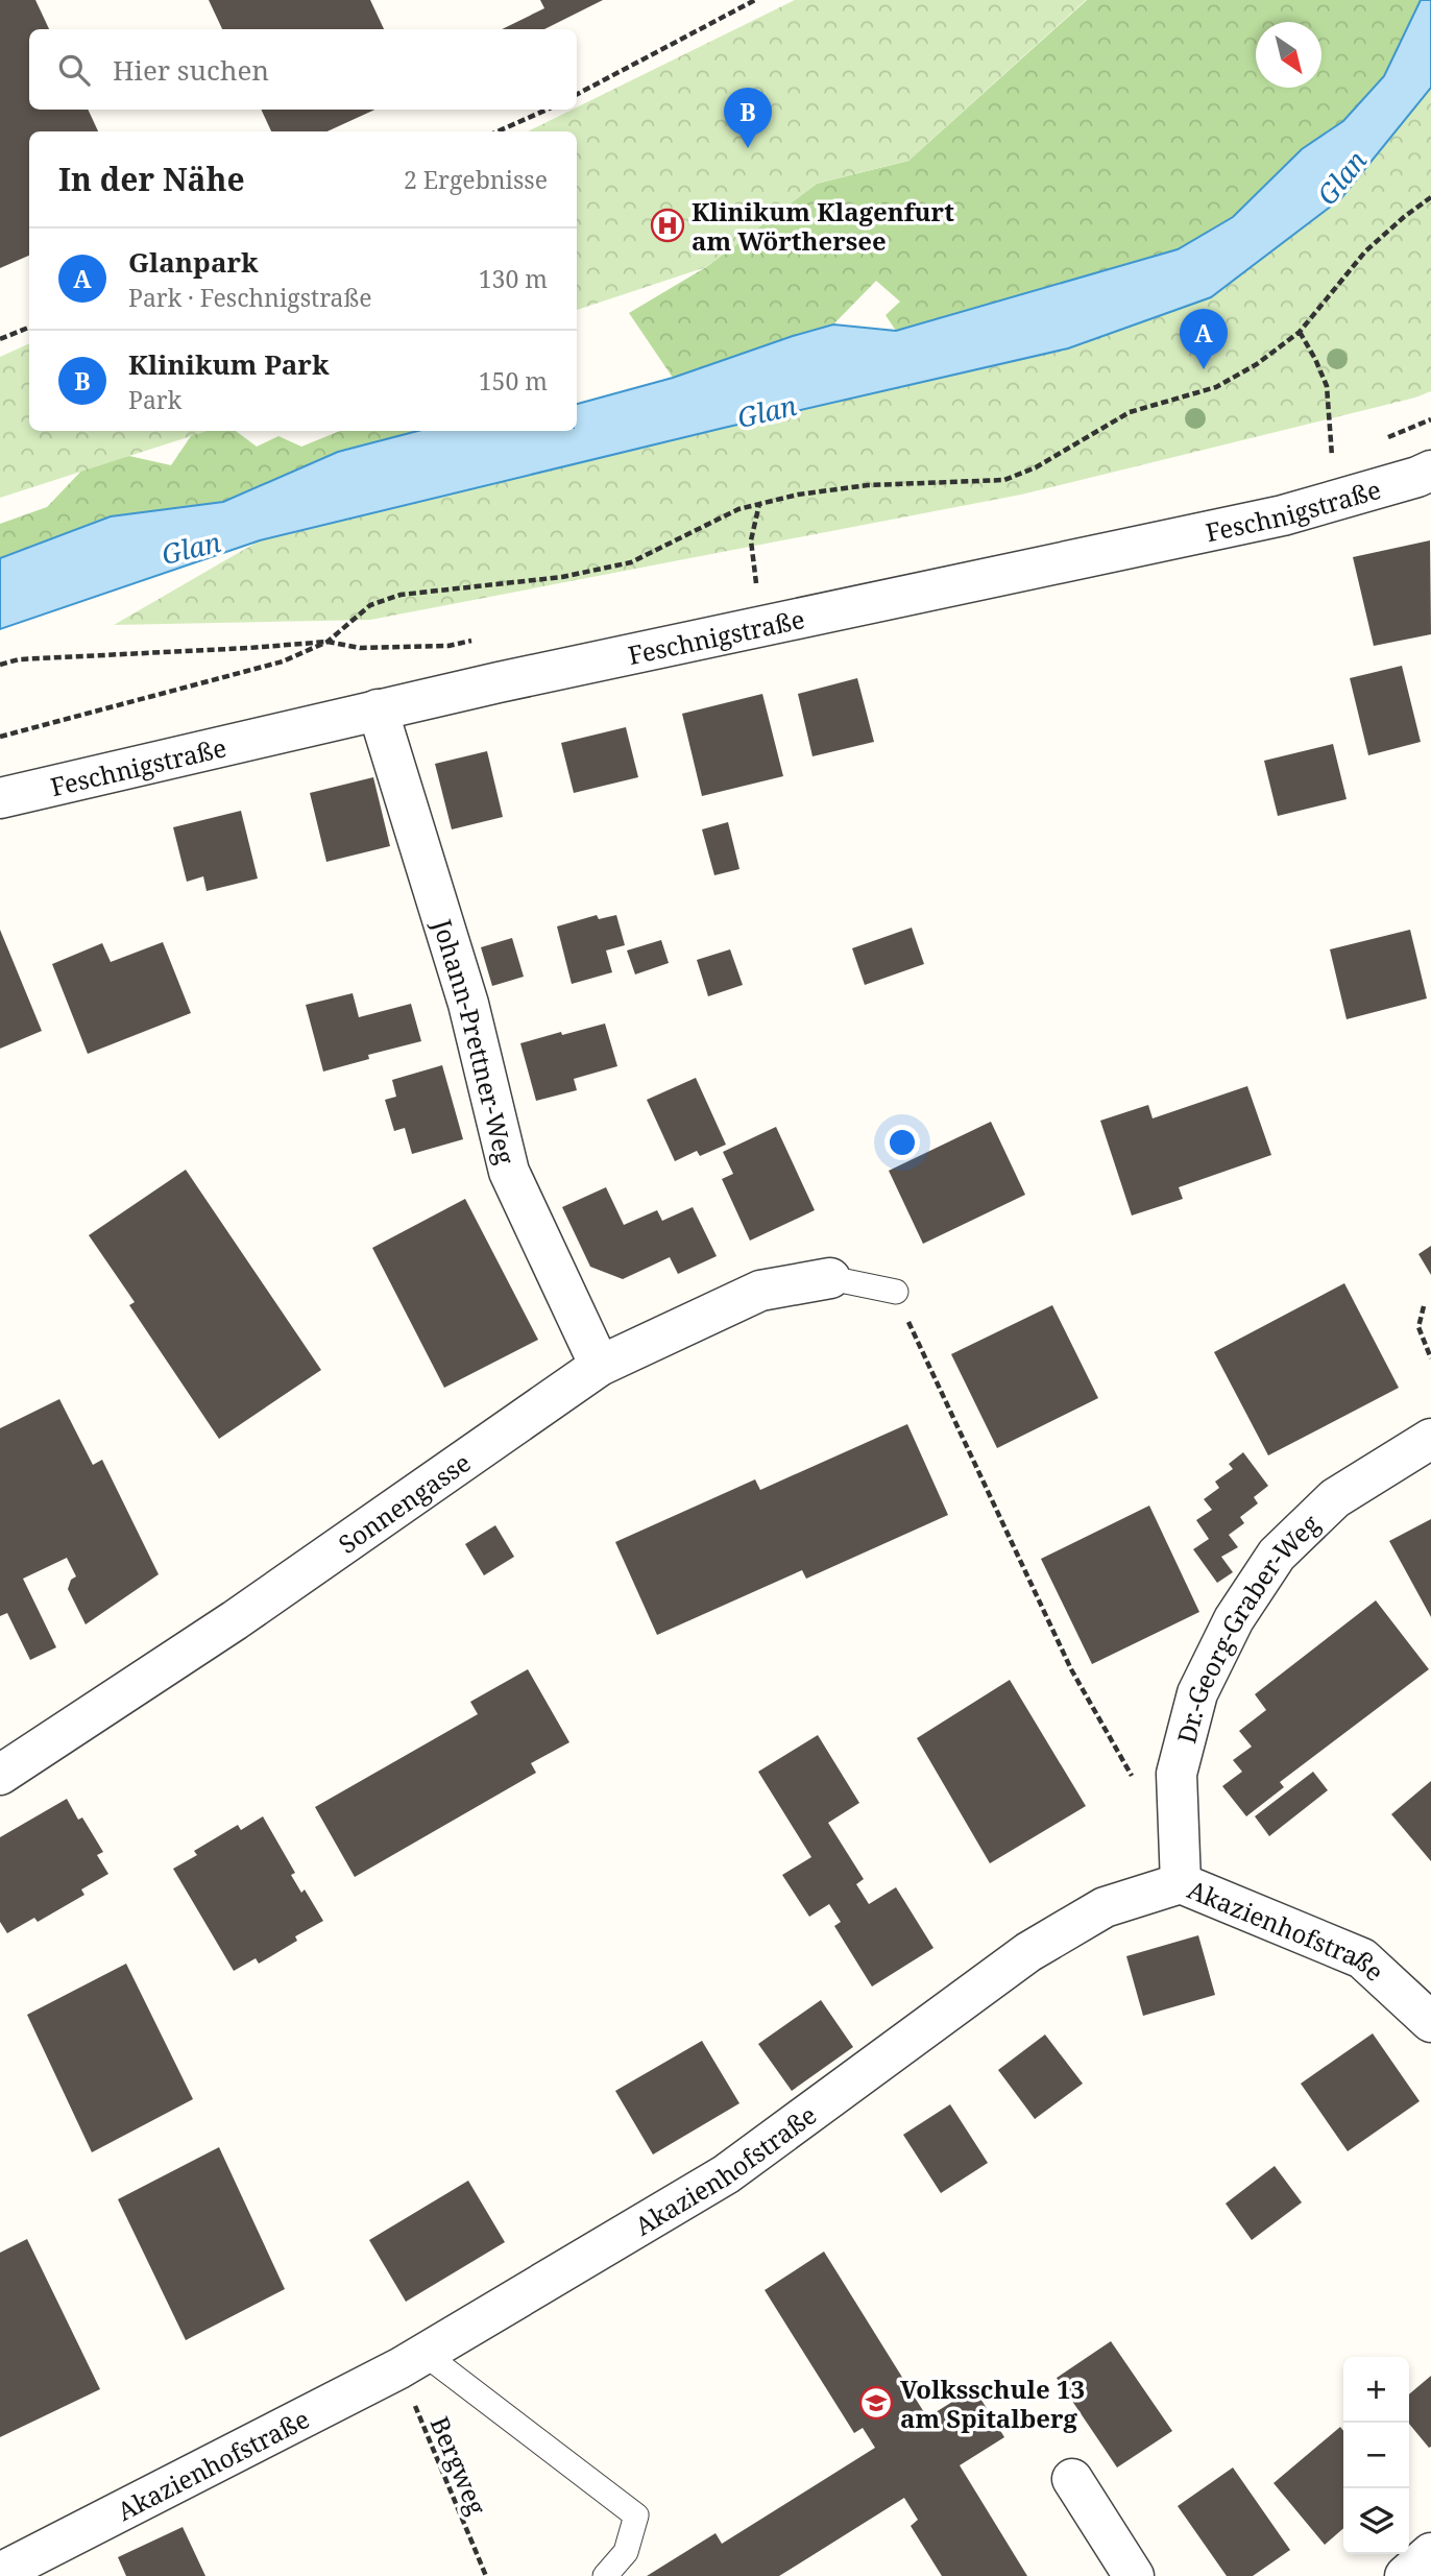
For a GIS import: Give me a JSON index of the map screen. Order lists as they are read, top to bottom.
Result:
{
  "streets": {
    "street": [
      "Feschnigstraße",
      "Johann-Prettner-Weg",
      "Sonnengasse",
      "Dr.-Georg-Graber-Weg",
      "Akazienhofstraße"
    ],
    "path": ["Bergweg"]
  },
  "crossings": [
    ["Feschnigstraße", "Johann-Prettner-Weg"],
    ["Johann-Prettner-Weg", "Sonnengasse"],
    ["Dr.-Georg-Graber-Weg", "Akazienhofstraße"],
    ["Akazienhofstraße", "Bergweg"]
  ],
  "water": ["Glan"],
  "places": {
    "hospital": ["Klinikum Klagenfurt am Wörthersee"],
    "school or university": ["Volksschule 13 am Spitalberg"]
  },
  "north": "bottom right",
  "page": {
    "search": "Hier suchen",
    "pins": ["B", "A"],
    "heading": ["In der Nähe", "2 Ergebnisse"],
    "list": [
      {
        "mark": "A",
        "name": "Glanpark",
        "note": "Park · Feschnigstraße",
        "value": "130 m"
      },
      {
        "mark": "B",
        "name": "Klinikum Park",
        "note": "Park",
        "value": "150 m"
      }
    ],
    "map_buttons": ["+", "−"]
  }
}
